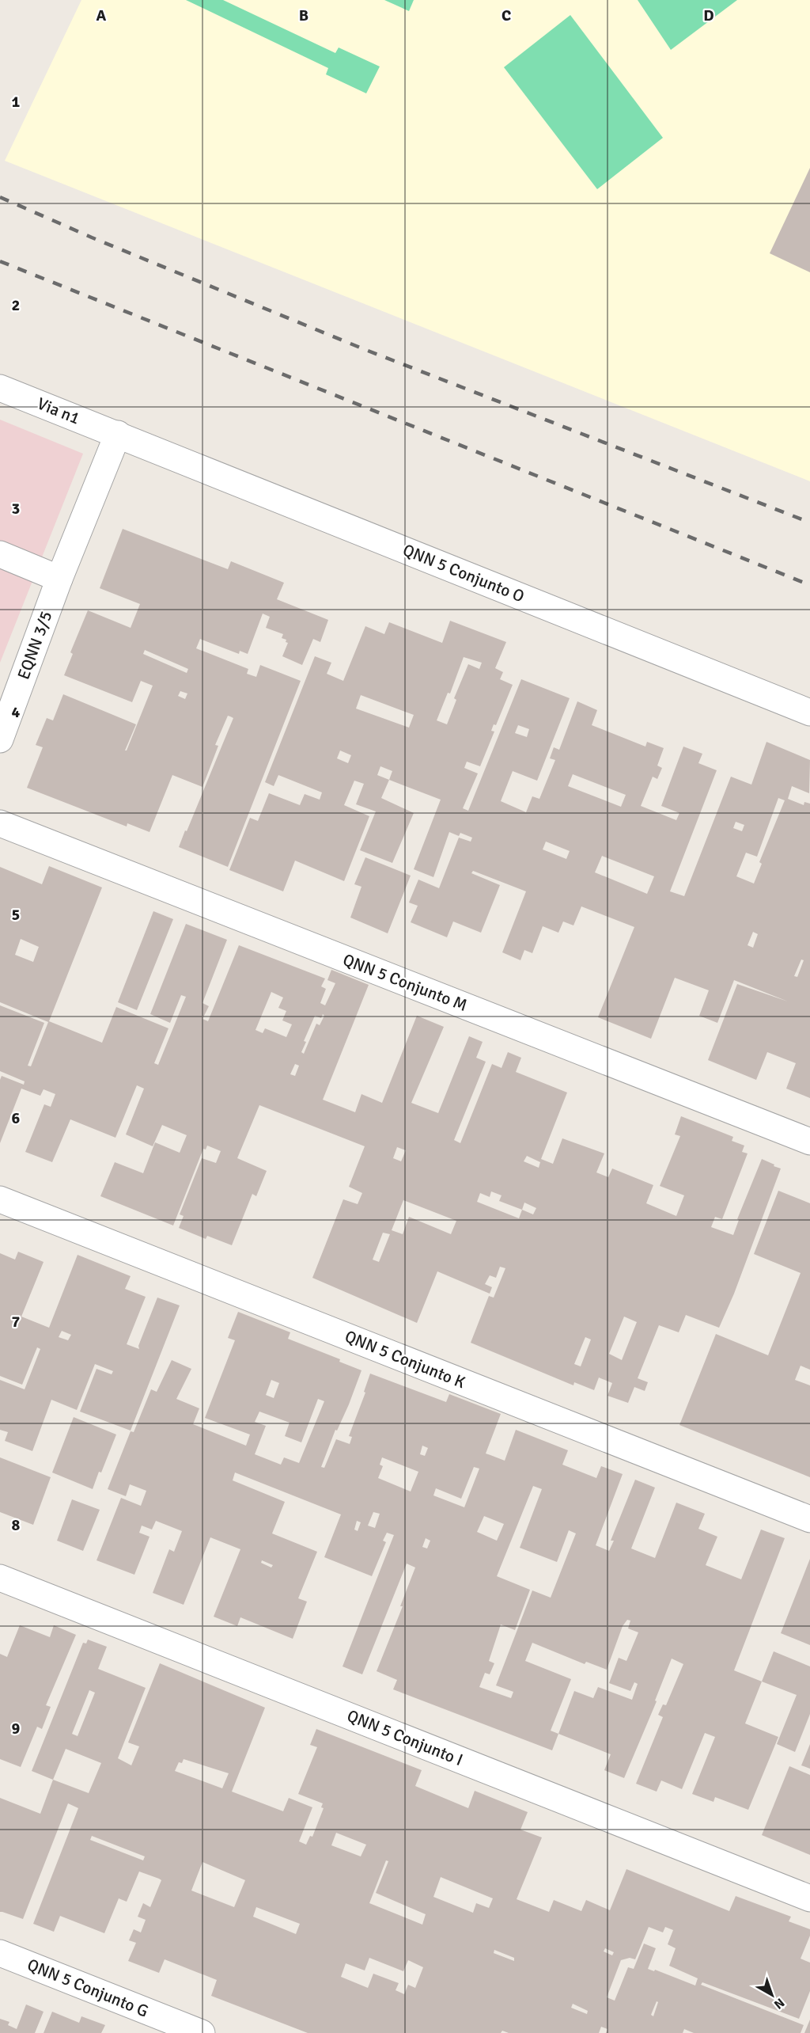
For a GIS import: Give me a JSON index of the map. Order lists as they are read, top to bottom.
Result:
{
  "streets": {
    "street": [
      "Via n1",
      "QNN 5 Conjunto O",
      "EQNN 3/5",
      "QNN 5 Conjunto M",
      "QNN 5 Conjunto K",
      "QNN 5 Conjunto I",
      "QNN 5 Conjunto G"
    ]
  },
  "crossings": [
    ["Via n1", "QNN 5 Conjunto O"],
    ["Via n1", "EQNN 3/5"],
    ["QNN 5 Conjunto O", "EQNN 3/5"]
  ],
  "north": "bottom right",
  "grid": {
    "columns": [
      "A",
      "B",
      "C",
      "D"
    ],
    "rows": [
      "1",
      "2",
      "3",
      "4",
      "5",
      "6",
      "7",
      "8",
      "9"
    ]
  }
}
